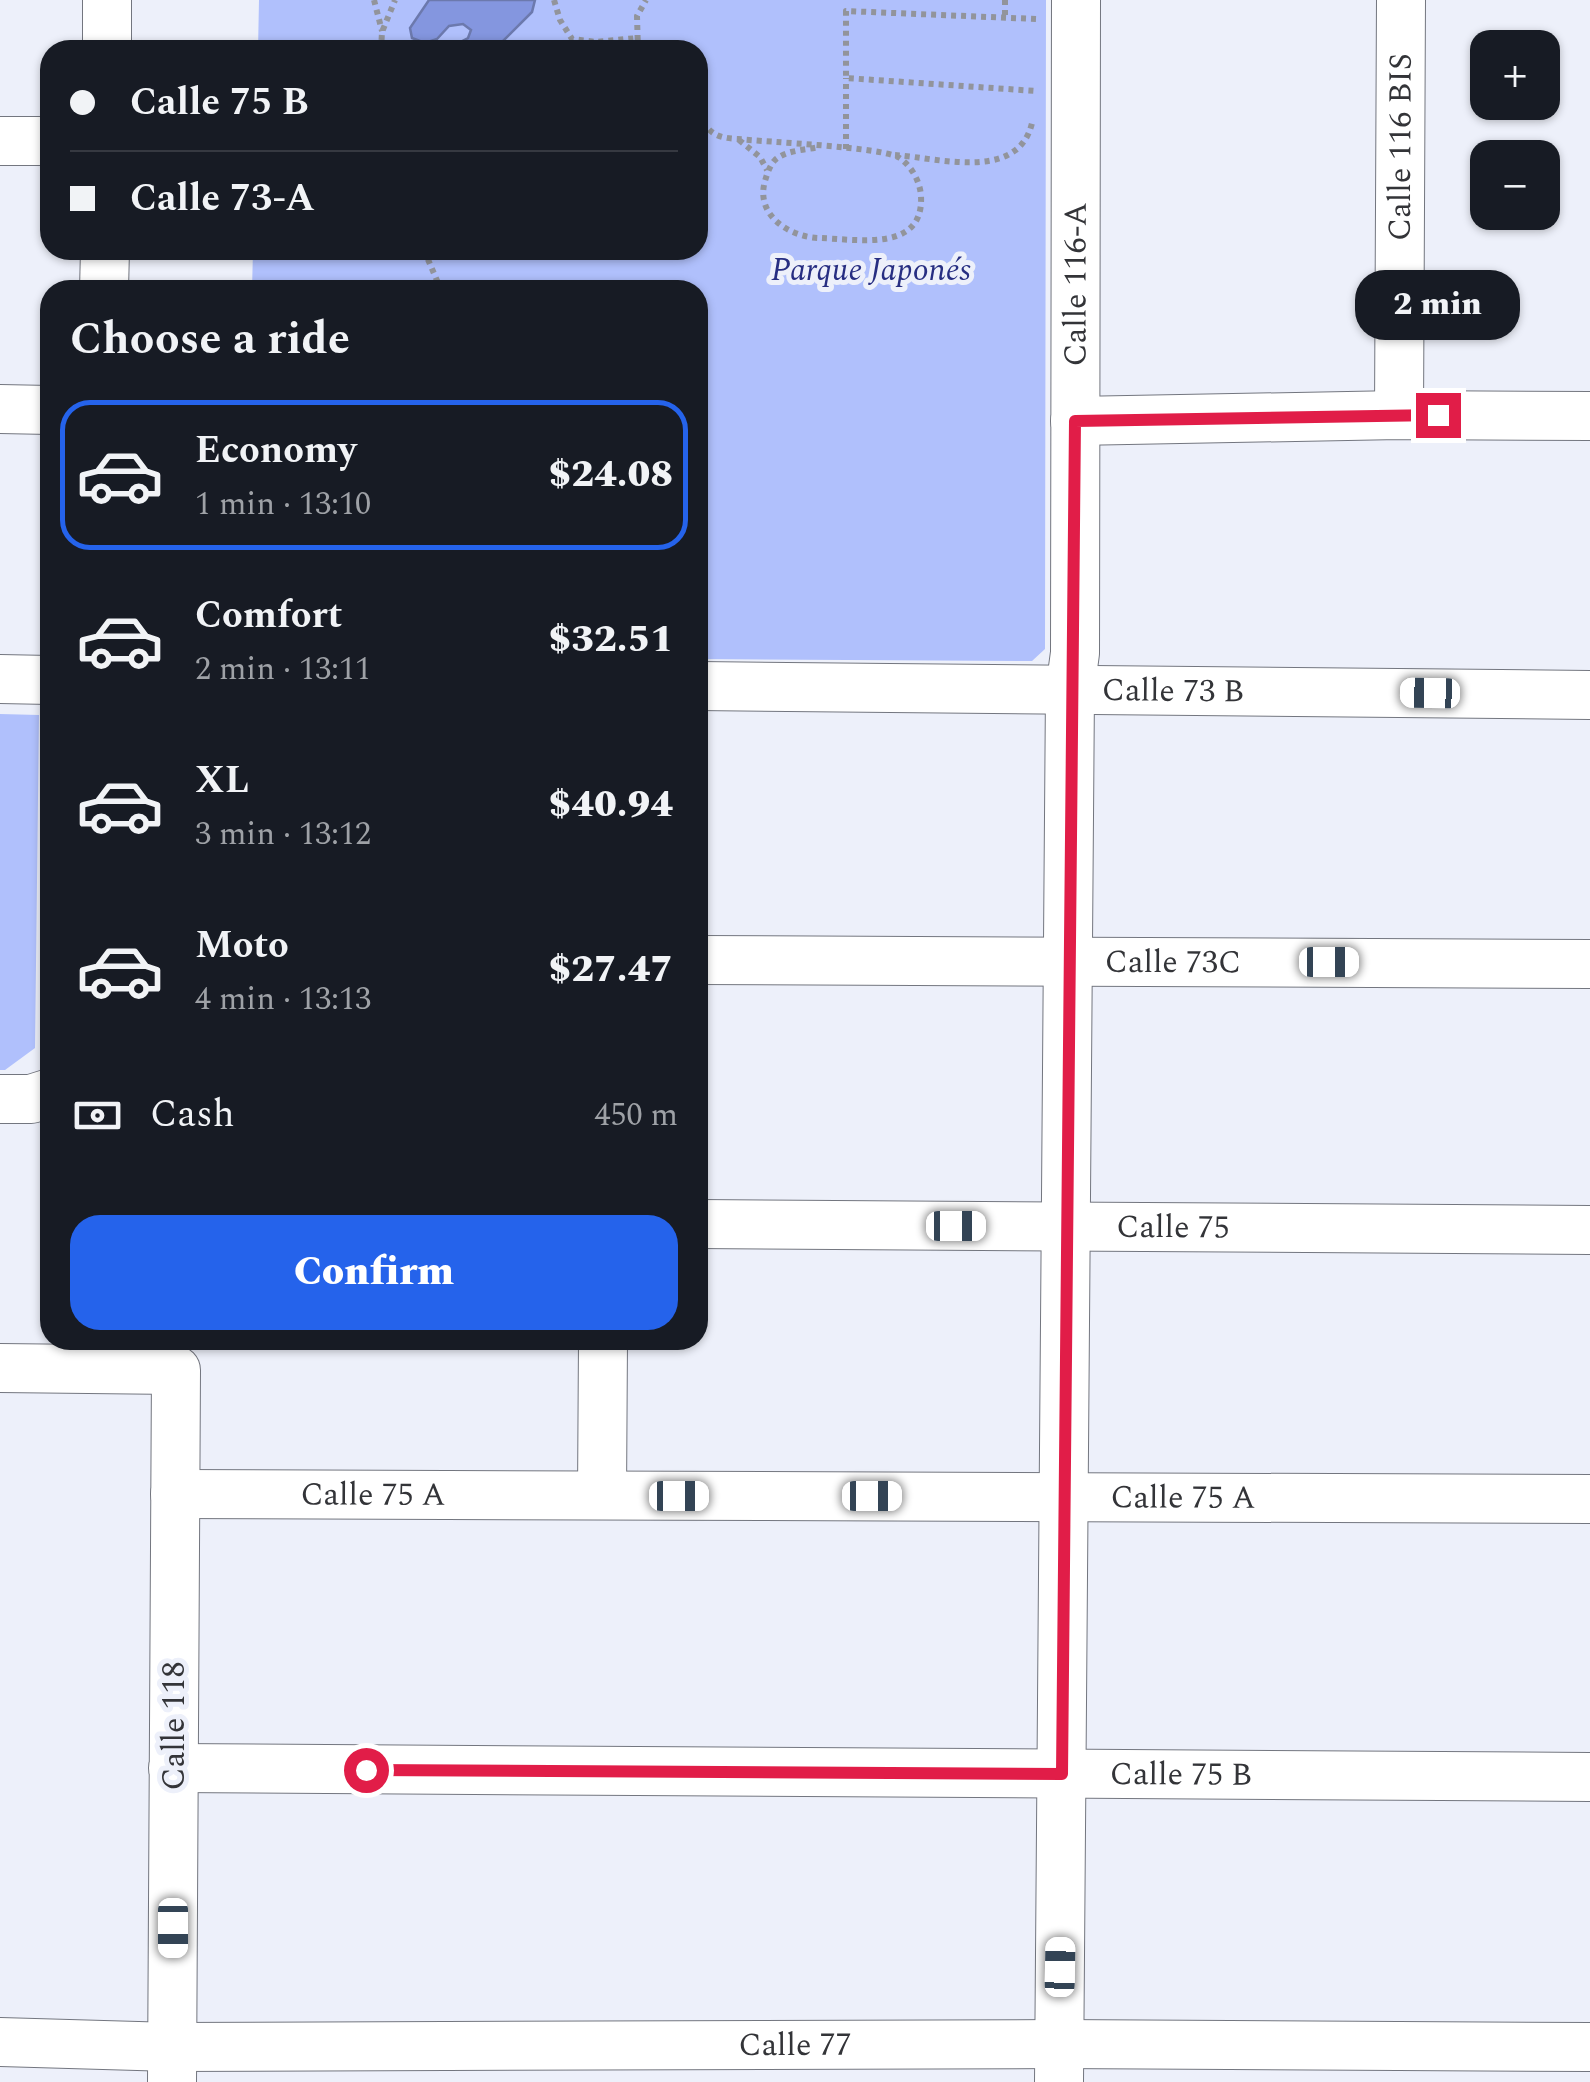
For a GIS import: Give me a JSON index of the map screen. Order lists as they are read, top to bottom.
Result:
{
  "streets": {
    "street": [
      "Calle 116 BIS",
      "Calle 116-A",
      "Calle 73 B",
      "Calle 73C",
      "Calle 75",
      "Calle 75 A",
      "Calle 118",
      "Calle 75 B",
      "Calle 77"
    ]
  },
  "crossings": [
    ["Calle 116-A", "Calle 73 B"],
    ["Calle 116-A", "Calle 73C"],
    ["Calle 116-A", "Calle 75"],
    ["Calle 116-A", "Calle 75 A"],
    ["Calle 116-A", "Calle 75 B"],
    ["Calle 116-A", "Calle 77"],
    ["Calle 75 A", "Calle 118"],
    ["Calle 118", "Calle 75 B"],
    ["Calle 118", "Calle 77"]
  ],
  "parks": ["Parque Japonés"],
  "page": {
    "map_buttons": ["+", "−"],
    "banner": ["Calle 75 B", "Calle 73-A"],
    "bubble": "2 min",
    "heading": "Choose a ride",
    "list": [
      {
        "name": "Economy",
        "note": "1 min · 13:10",
        "value": "$24.08"
      },
      {
        "name": "Comfort",
        "note": "2 min · 13:11",
        "value": "$32.51"
      },
      {
        "name": "XL",
        "note": "3 min · 13:12",
        "value": "$40.94"
      },
      {
        "name": "Moto",
        "note": "4 min · 13:13",
        "value": "$27.47"
      }
    ],
    "pay": ["Cash", "450 m"],
    "buttons": "Confirm"
  }
}
